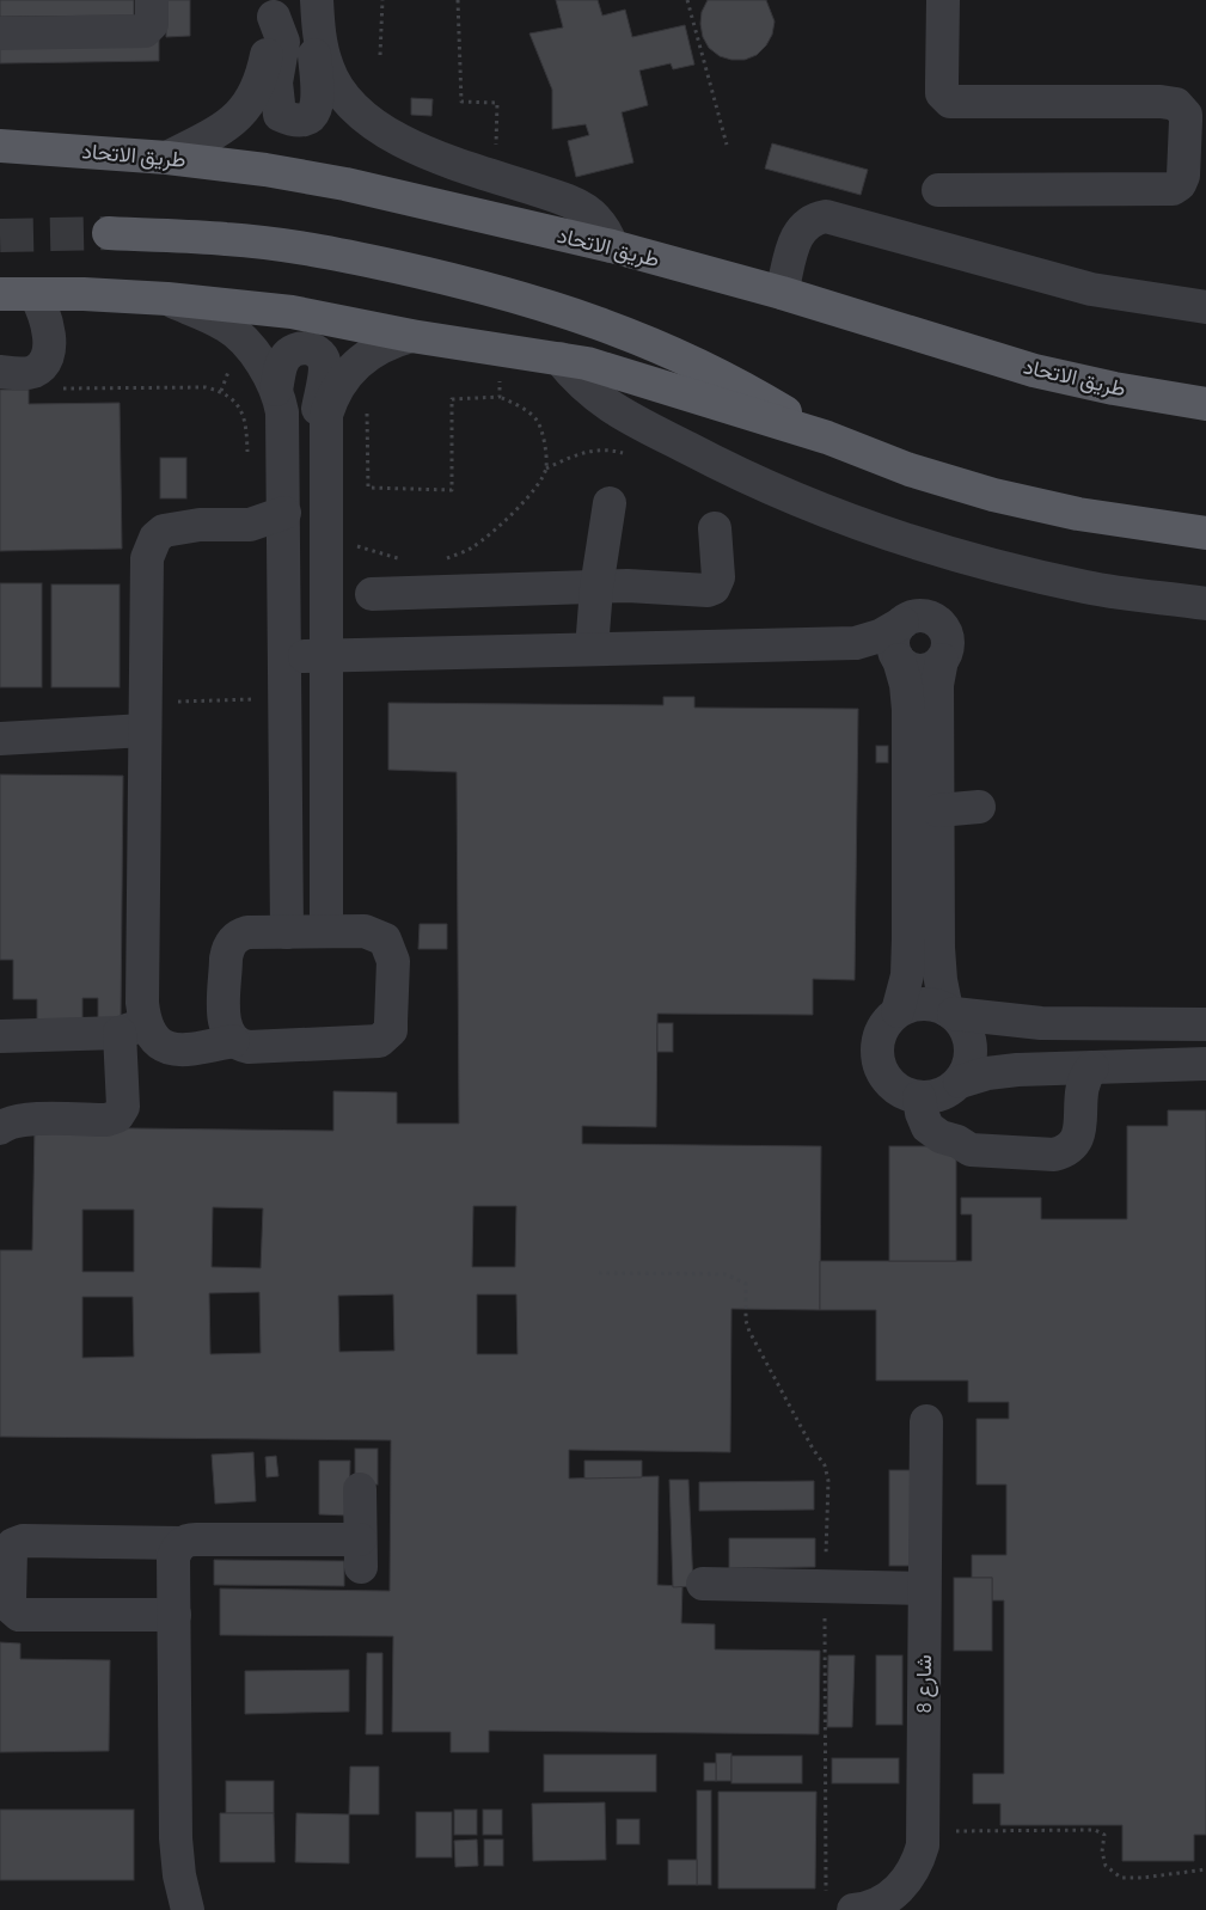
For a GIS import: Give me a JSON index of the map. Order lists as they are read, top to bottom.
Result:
{
  "streets": {
    "main road": ["طريق الاتحاد"],
    "street": ["شارع 8"]
  }
}
